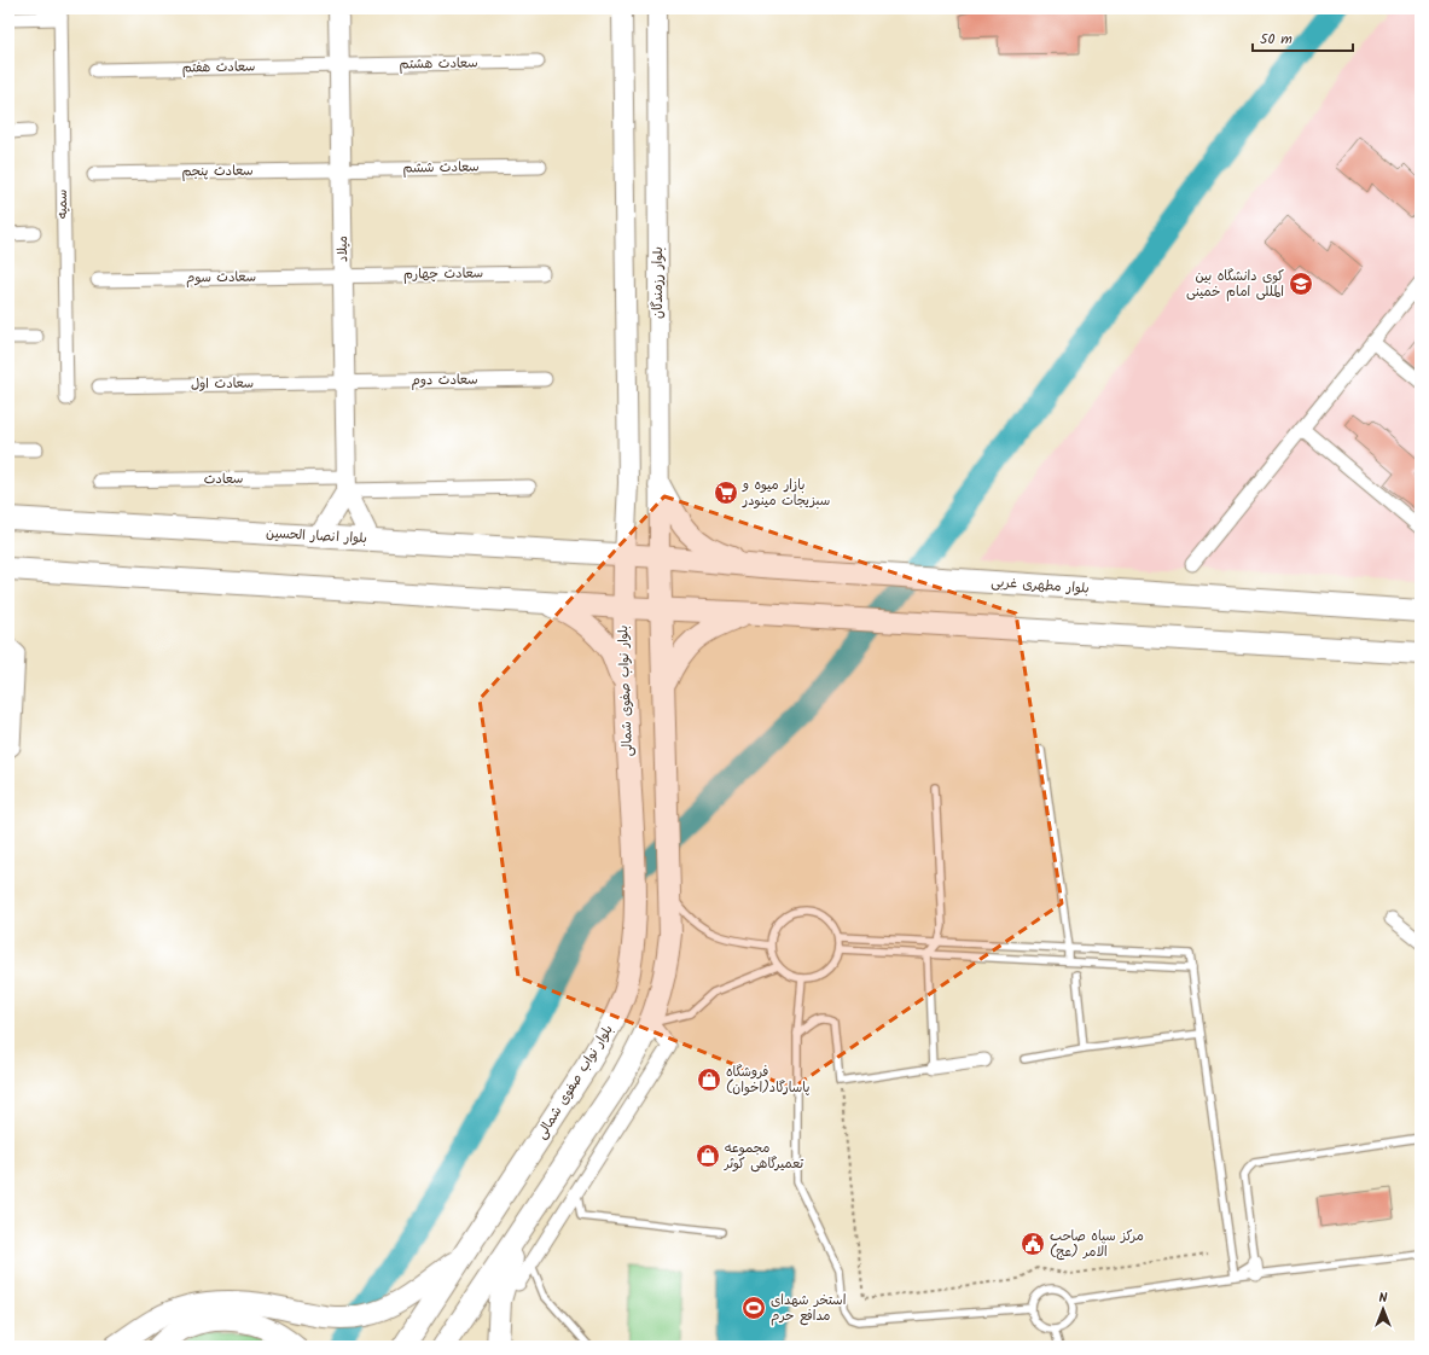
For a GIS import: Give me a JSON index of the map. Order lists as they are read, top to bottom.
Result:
{
  "streets": {
    "main road": [
      "میلاد",
      "بلوار رزمندگان",
      "بلوار انصار الحسین",
      "بلوار مطهری غربی",
      "بلوار نواب صفوی شمالی"
    ],
    "street": [
      "سعادت هشتم",
      "سعادت هفتم",
      "سعادت ششم",
      "سعادت پنجم",
      "سمیه",
      "سعادت چهارم",
      "سعادت سوم",
      "سعادت دوم",
      "سعادت اول",
      "سعادت"
    ]
  },
  "crossings": [
    ["سعادت هشتم", "سعادت هفتم"],
    ["سعادت هشتم", "میلاد"],
    ["سعادت هفتم", "میلاد"],
    ["سعادت ششم", "سعادت پنجم"],
    ["سعادت ششم", "میلاد"],
    ["سعادت پنجم", "میلاد"],
    ["میلاد", "سعادت چهارم"],
    ["میلاد", "سعادت سوم"],
    ["میلاد", "سعادت دوم"],
    ["میلاد", "سعادت اول"],
    ["میلاد", "سعادت"],
    ["سعادت چهارم", "سعادت سوم"],
    ["بلوار رزمندگان", "بلوار انصار الحسین"],
    ["بلوار رزمندگان", "بلوار مطهری غربی"],
    ["سعادت دوم", "سعادت اول"],
    ["بلوار انصار الحسین", "بلوار مطهری غربی"],
    ["بلوار انصار الحسین", "بلوار نواب صفوی شمالی"]
  ],
  "places": {
    "school or university": ["کوی دانشگاه بین المللی امام خمینی"],
    "supermarket": ["بازار میوه و سبزیجات مینودر"],
    "shop": ["فروشگاه پاسارگاد(اخوان)", "مجموعه تعمیرگاهی کوثر"],
    "public building": ["مرکز سپاه صاحب الامر (عج)"],
    "sports": ["استخر شهدای مدافع حرم"]
  },
  "scale_bar": "50 m",
  "north": "top"
}
